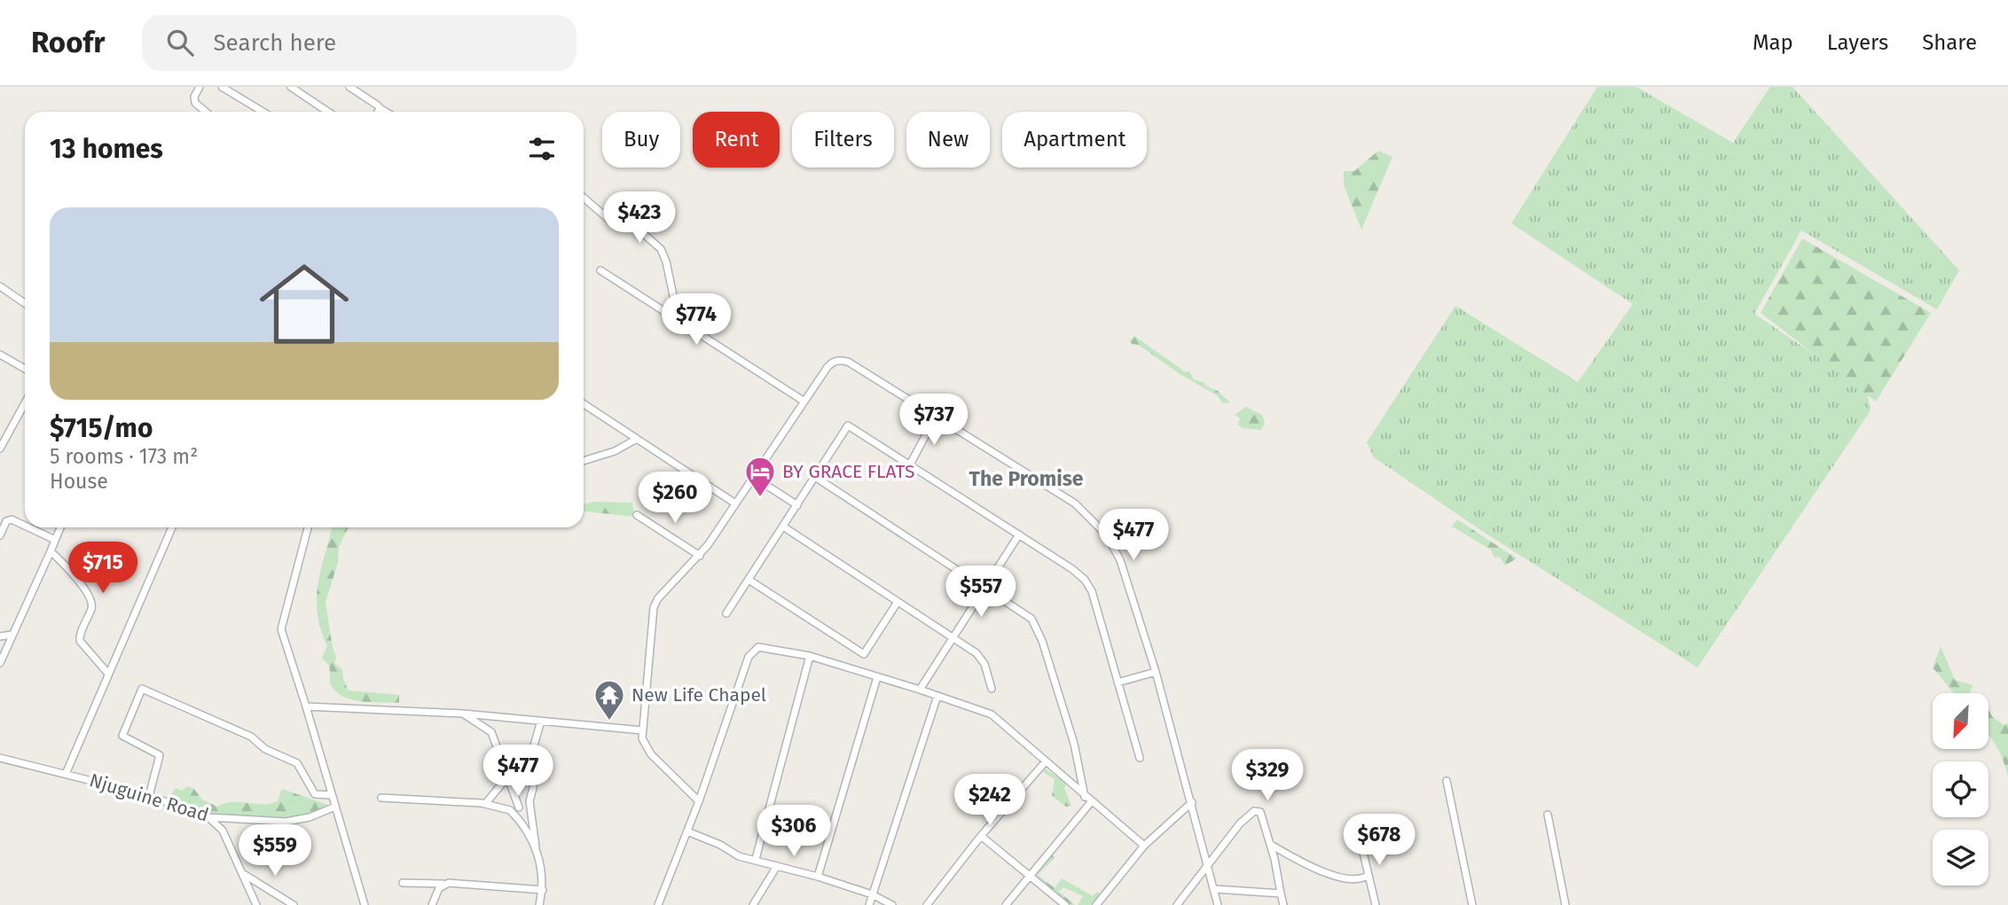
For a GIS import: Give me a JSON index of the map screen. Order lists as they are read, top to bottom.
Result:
{
  "streets": {
    "street": ["Njuguine Road"]
  },
  "districts": ["The Promise"],
  "places": {
    "hotel": ["BY GRACE FLATS"],
    "temple": ["New Life Chapel"]
  },
  "north": "bottom left",
  "page": {
    "header": "Roofr",
    "search": "Search here",
    "nav": ["Map", "Layers", "Share"],
    "chip": [
      "Buy",
      "Rent",
      "Filters",
      "New",
      "Apartment"
    ],
    "heading": "13 homes",
    "list": [
      {
        "name": "$715/mo",
        "note": "5 rooms · 173 m² · House"
      }
    ],
    "price": [
      "$423",
      "$774",
      "$737",
      "$260",
      "$477",
      "$715",
      "$557",
      "$477",
      "$329",
      "$242",
      "$306",
      "$678",
      "$559"
    ]
  }
}
